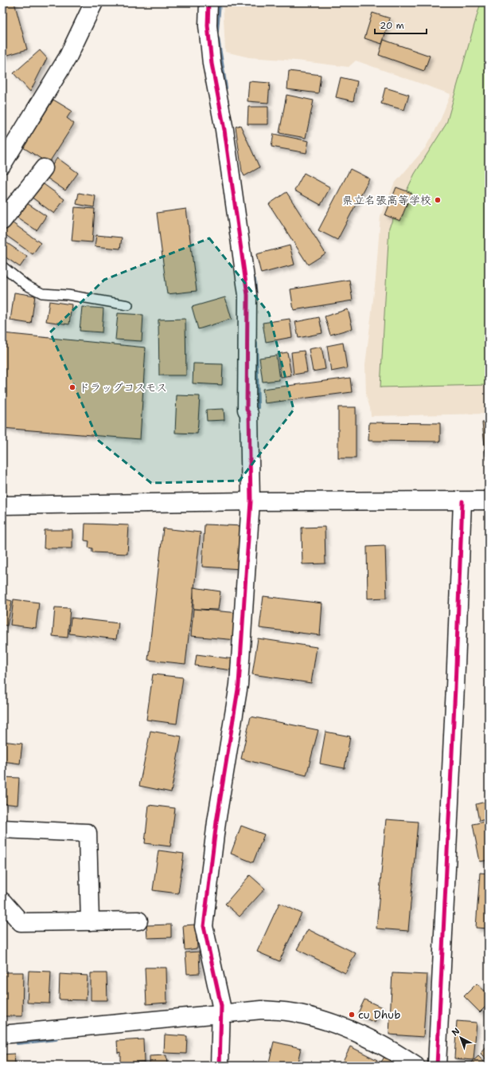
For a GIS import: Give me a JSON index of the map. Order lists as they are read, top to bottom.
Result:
{
  "places": ["県立名張高等学校", "ドラッグコスモス", "cu Dhub"],
  "scale_bar": "20 m",
  "north": "top left"
}
